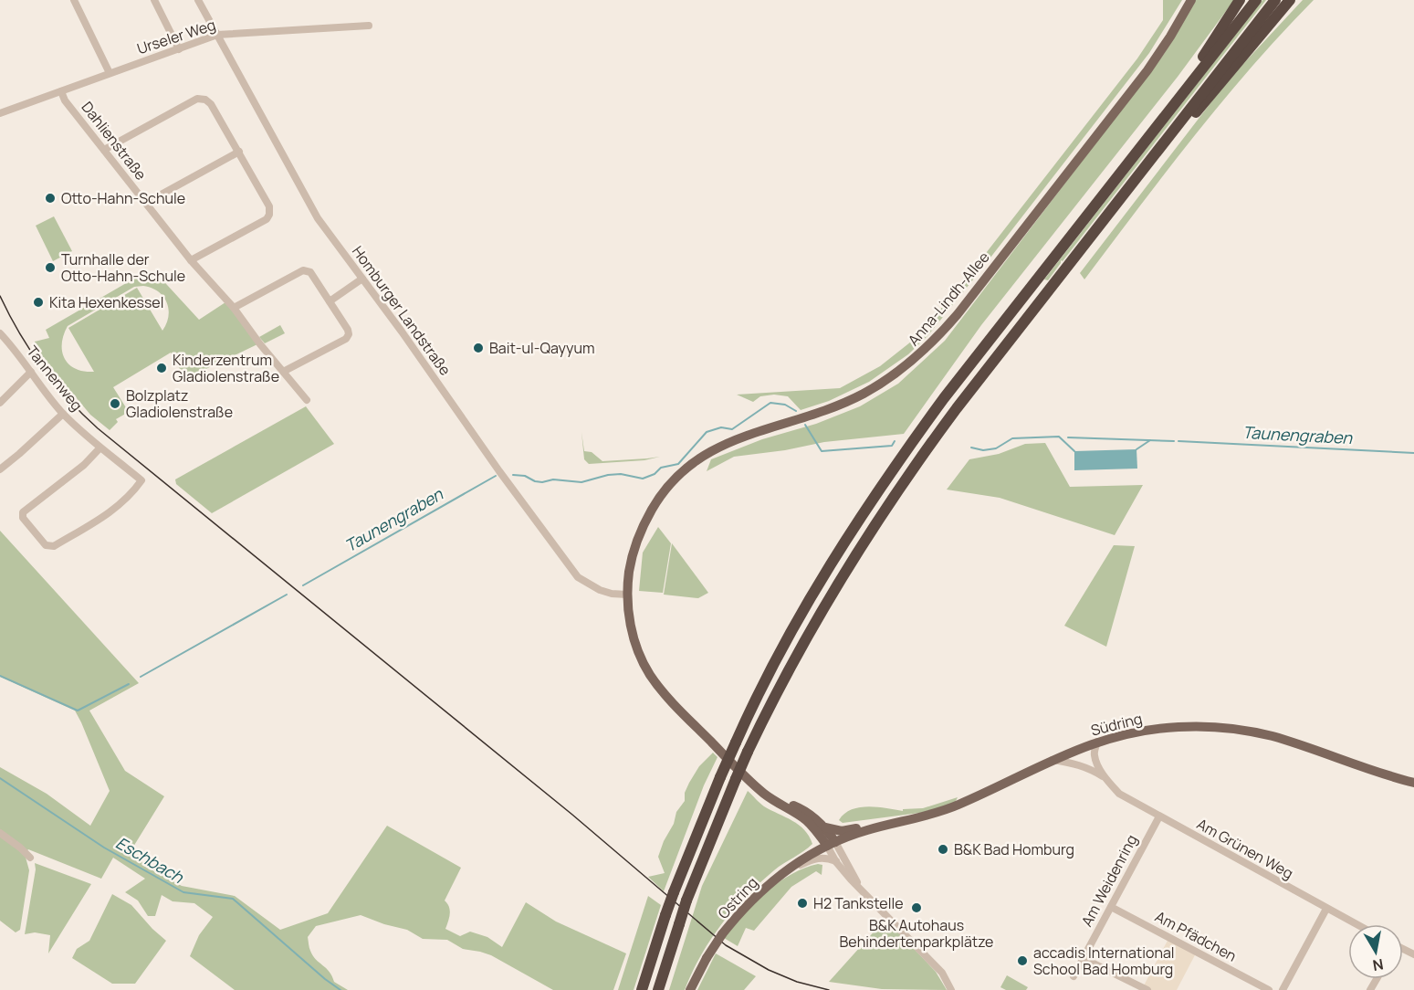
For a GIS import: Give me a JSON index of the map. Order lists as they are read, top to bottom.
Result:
{
  "streets": {
    "main road": ["Anna-Lindh-Allee", "Südring", "Ostring"],
    "street": [
      "Urseler Weg",
      "Dahlienstraße",
      "Homburger Landstraße",
      "Tannenweg",
      "Am Grünen Weg",
      "Am Weidenring",
      "Am Pfädchen"
    ]
  },
  "crossings": [
    ["Urseler Weg", "Dahlienstraße"],
    ["Urseler Weg", "Homburger Landstraße"],
    ["Anna-Lindh-Allee", "Homburger Landstraße"],
    ["Südring", "Am Grünen Weg"],
    ["Südring", "Ostring"],
    ["Am Grünen Weg", "Am Weidenring"],
    ["Am Weidenring", "Am Pfädchen"]
  ],
  "water": ["Taunengraben", "Eschbach"],
  "places": [
    "Otto-Hahn-Schule",
    "Turnhalle der Otto-Hahn-Schule",
    "Kita Hexenkessel",
    "Bait-ul-Qayyum",
    "Kinderzentrum Gladiolenstraße",
    "Bolzplatz Gladiolenstraße",
    "B&K Bad Homburg",
    "H2 Tankstelle",
    "B&K Autohaus Behindertenparkplätze",
    "accadis International School Bad Homburg"
  ],
  "north": "bottom"
}
